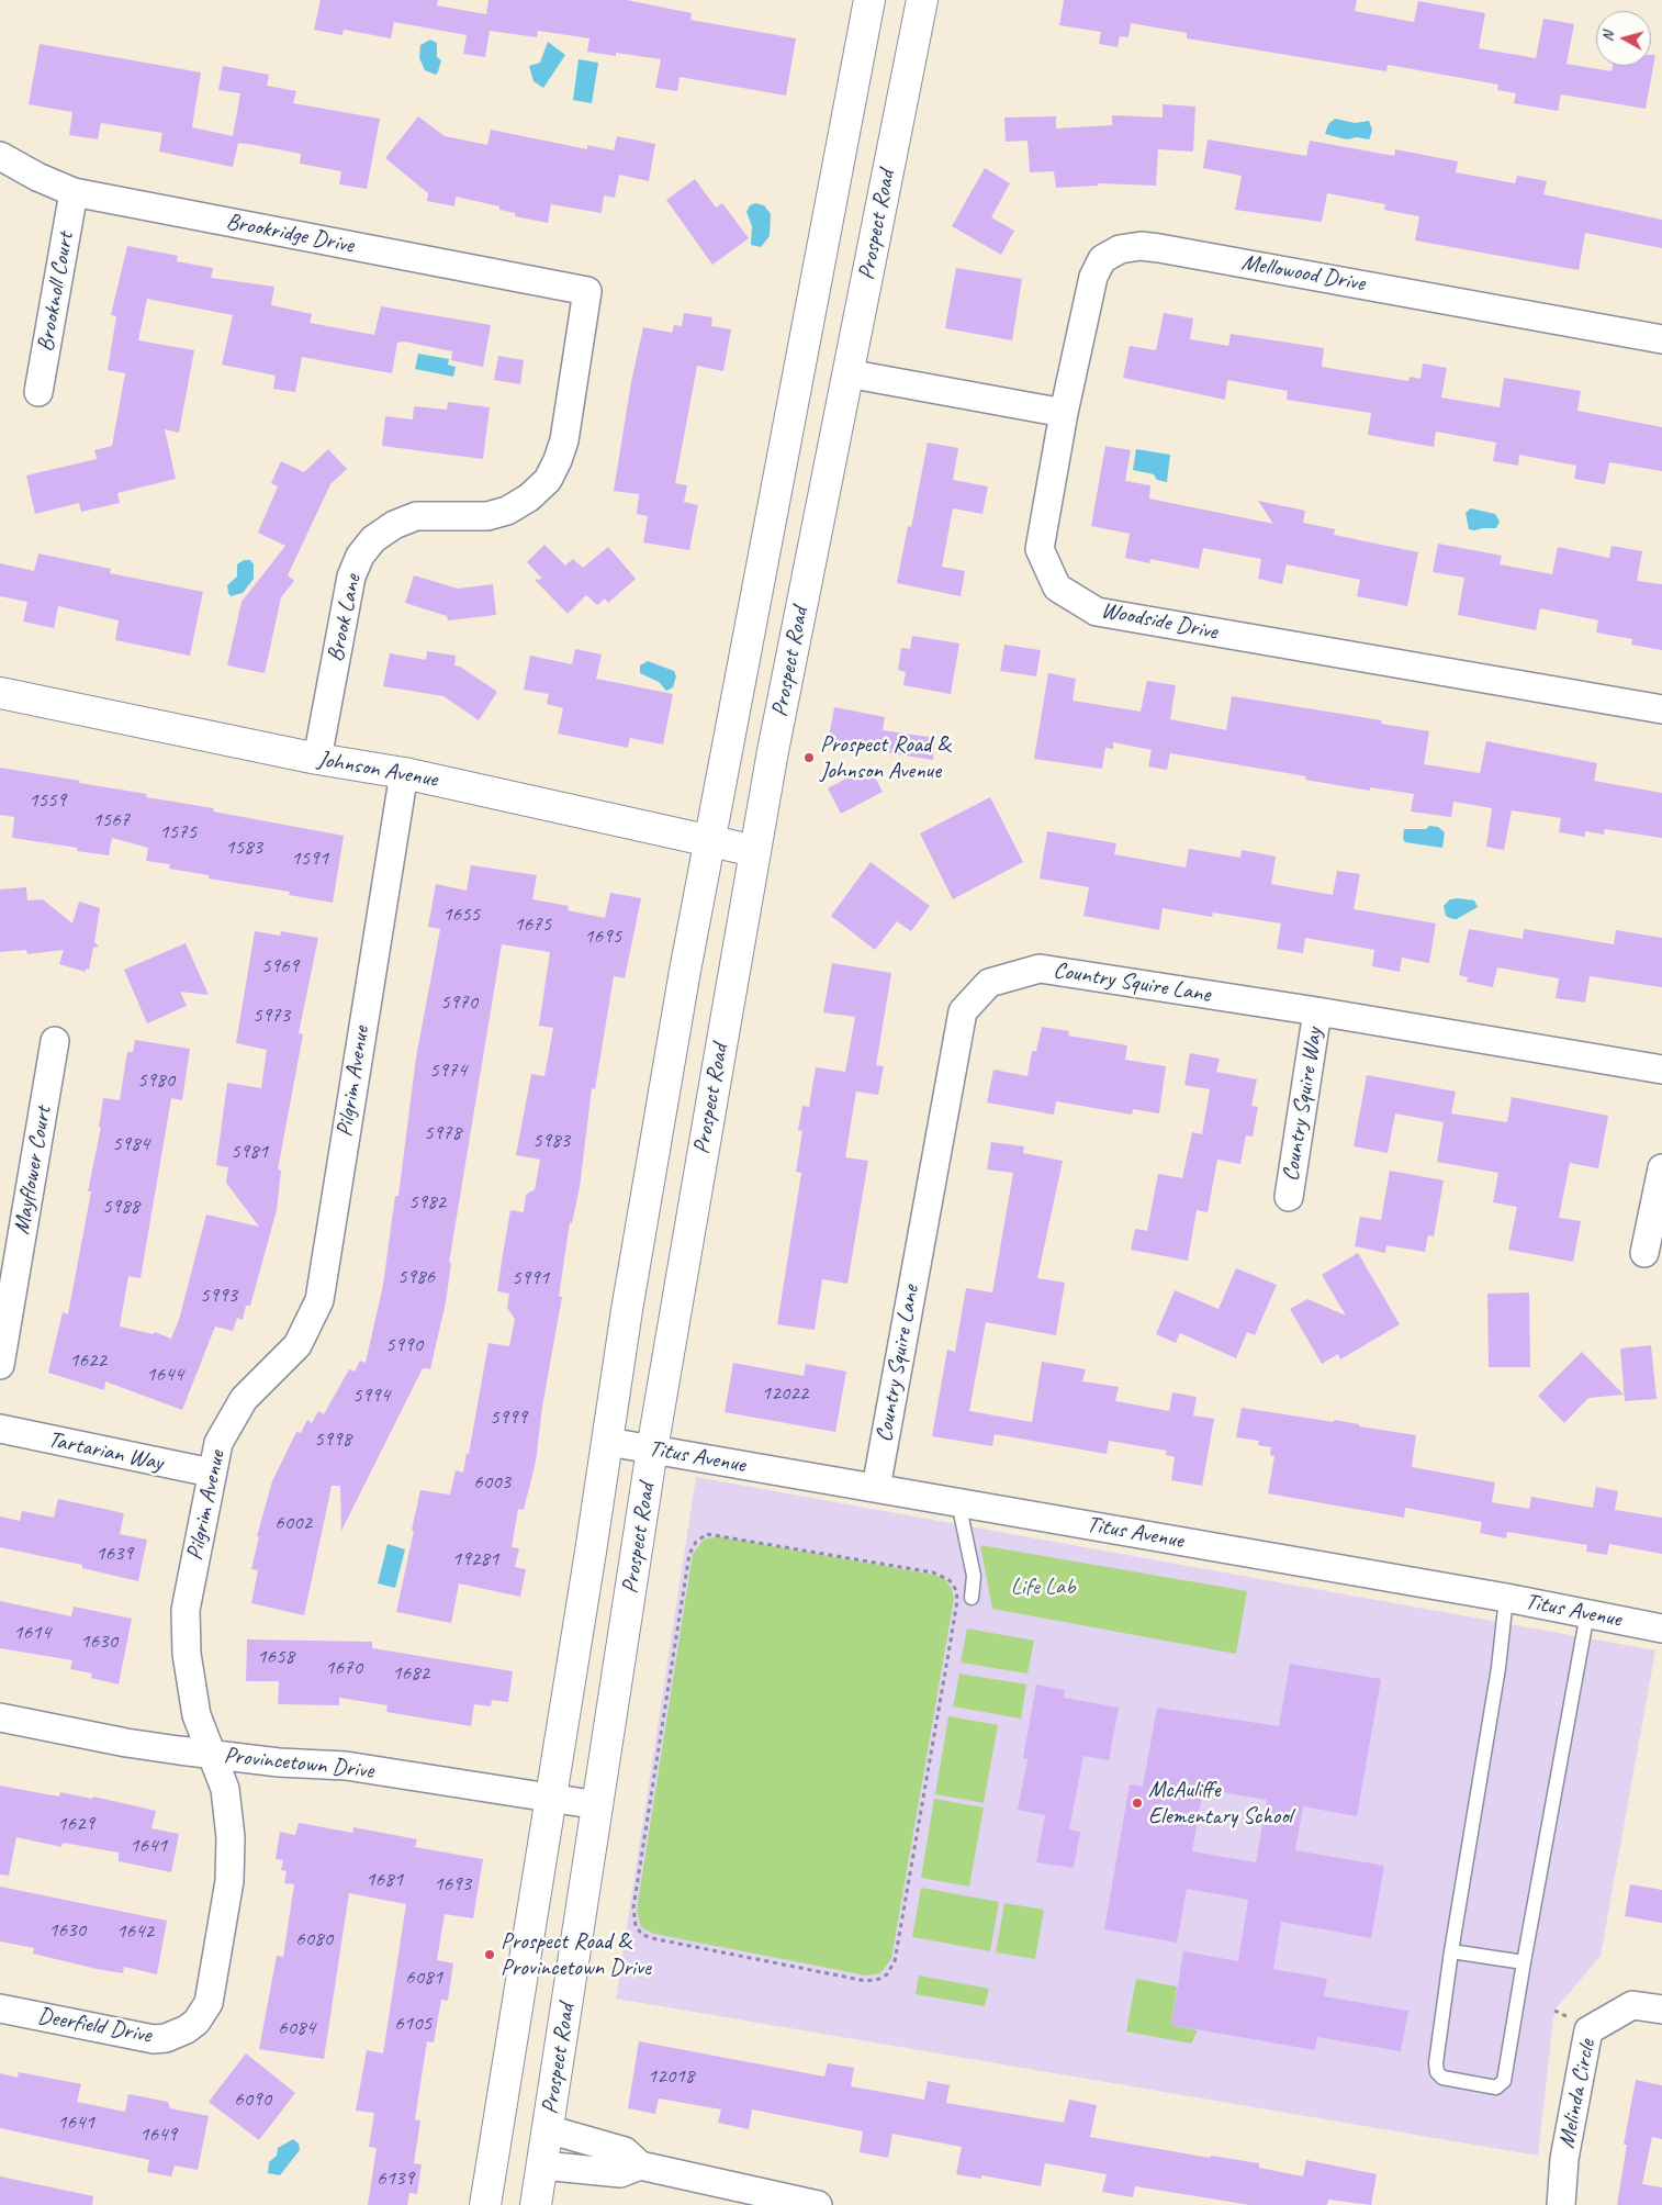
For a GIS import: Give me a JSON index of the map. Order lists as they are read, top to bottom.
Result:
{
  "streets": {
    "main road": ["Prospect Road", "Johnson Avenue"],
    "street": [
      "Brookridge Drive",
      "Mellowood Drive",
      "Brooknoll Court",
      "Brook Lane",
      "Woodside Drive",
      "Country Squire Lane",
      "Pilgrim Avenue",
      "Country Squire Way",
      "Mayflower Court",
      "Tartarian Way",
      "Titus Avenue",
      "Provincetown Drive",
      "Deerfield Drive",
      "Melinda Circle"
    ]
  },
  "crossings": [
    ["Prospect Road", "Johnson Avenue"],
    ["Prospect Road", "Titus Avenue"],
    ["Prospect Road", "Provincetown Drive"],
    ["Brookridge Drive", "Brooknoll Court"],
    ["Brookridge Drive", "Brook Lane"],
    ["Mellowood Drive", "Woodside Drive"],
    ["Brook Lane", "Johnson Avenue"],
    ["Johnson Avenue", "Pilgrim Avenue"],
    ["Country Squire Lane", "Country Squire Way"],
    ["Country Squire Lane", "Titus Avenue"],
    ["Pilgrim Avenue", "Tartarian Way"],
    ["Pilgrim Avenue", "Provincetown Drive"],
    ["Pilgrim Avenue", "Deerfield Drive"]
  ],
  "parks": ["Life Lab"],
  "places": ["Prospect Road & Johnson Avenue", "McAuliffe Elementary School", "Prospect Road & Provincetown Drive"],
  "house_numbers": [
    "1559",
    "1567",
    "1575",
    "1583",
    "1591",
    "1655",
    "1675",
    "1695",
    "5969",
    "5970",
    "5973",
    "5974",
    "5980",
    "5978",
    "5983",
    "5984",
    "5981",
    "5982",
    "5988",
    "5986",
    "5991",
    "5993",
    "5990",
    "1622",
    "1644",
    "12022",
    "5994",
    "5999",
    "5998",
    "6003",
    "6002",
    "1639",
    "19281",
    "1614",
    "1630",
    "1658",
    "1670",
    "1682",
    "1629",
    "1641",
    "1681",
    "1693",
    "1630",
    "1642",
    "6080",
    "6081",
    "6105",
    "6084",
    "12018",
    "6090",
    "1641",
    "1649",
    "6139"
  ],
  "north": "left"
}
